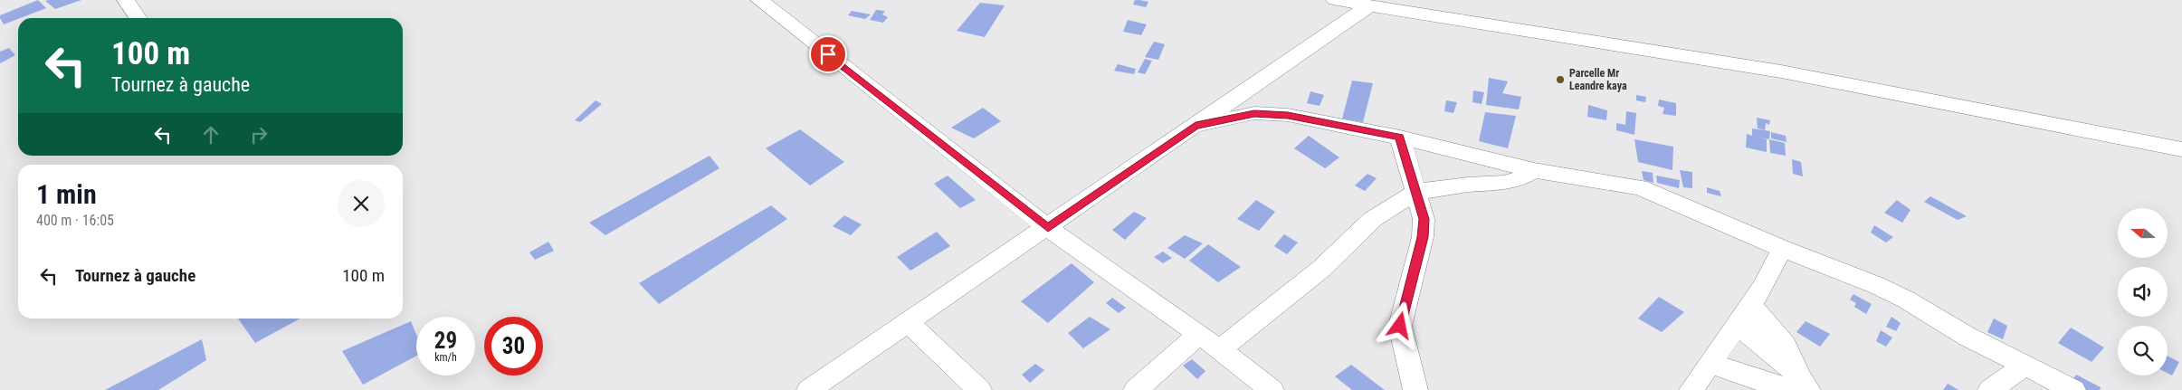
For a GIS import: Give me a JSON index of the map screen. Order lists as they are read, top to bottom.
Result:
{
  "places": ["Parcelle Mr Leandre kaya"],
  "north": "left",
  "page": {
    "turn": ["100 m", "Tournez à gauche"],
    "heading": ["1 min", "400 m · 16:05"],
    "list": [
      {
        "name": "Tournez à gauche",
        "value": "100 m"
      }
    ],
    "speed": "29 km/h",
    "limit": "30"
  }
}
